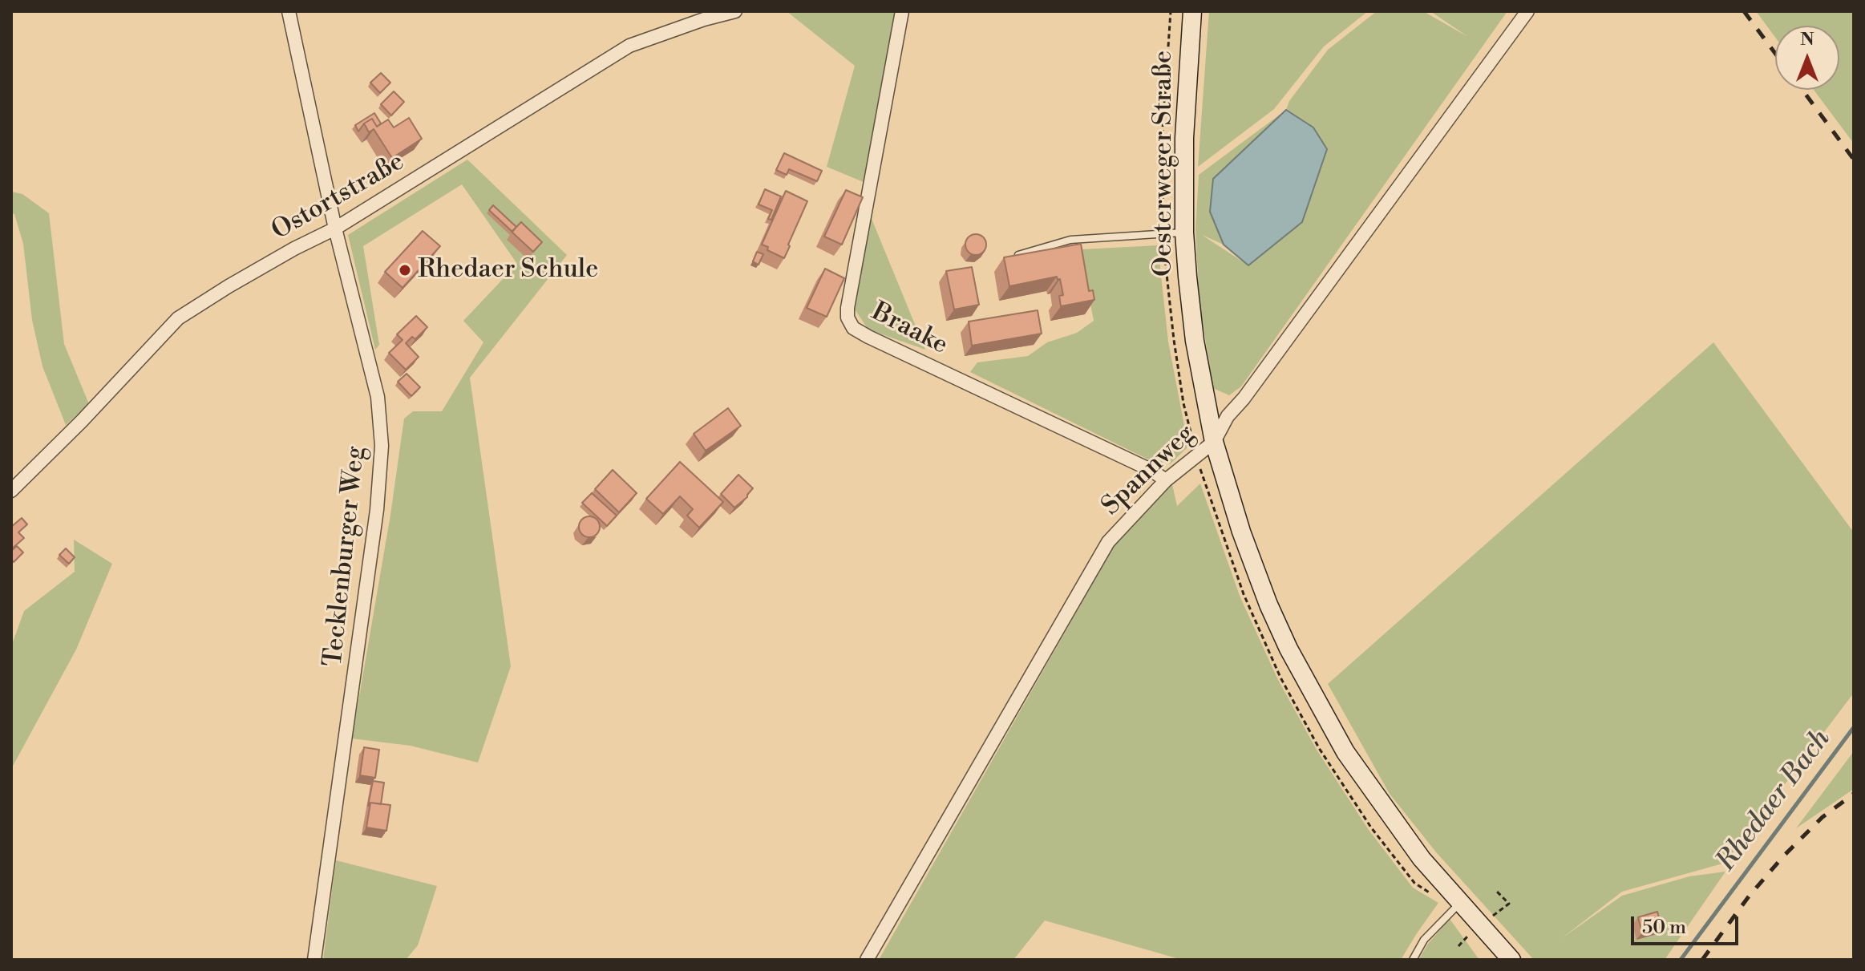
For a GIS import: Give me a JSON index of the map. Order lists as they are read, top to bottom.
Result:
{
  "streets": {
    "street": [
      "Oesterweger Straße",
      "Ostortstraße",
      "Braake",
      "Spannweg",
      "Tecklenburger Weg"
    ]
  },
  "crossings": [
    ["Oesterweger Straße", "Spannweg"],
    ["Ostortstraße", "Tecklenburger Weg"],
    ["Braake", "Spannweg"]
  ],
  "water": ["Rhedaer Bach"],
  "places": ["Rhedaer Schule"],
  "scale_bar": "50 m",
  "north": "top"
}
